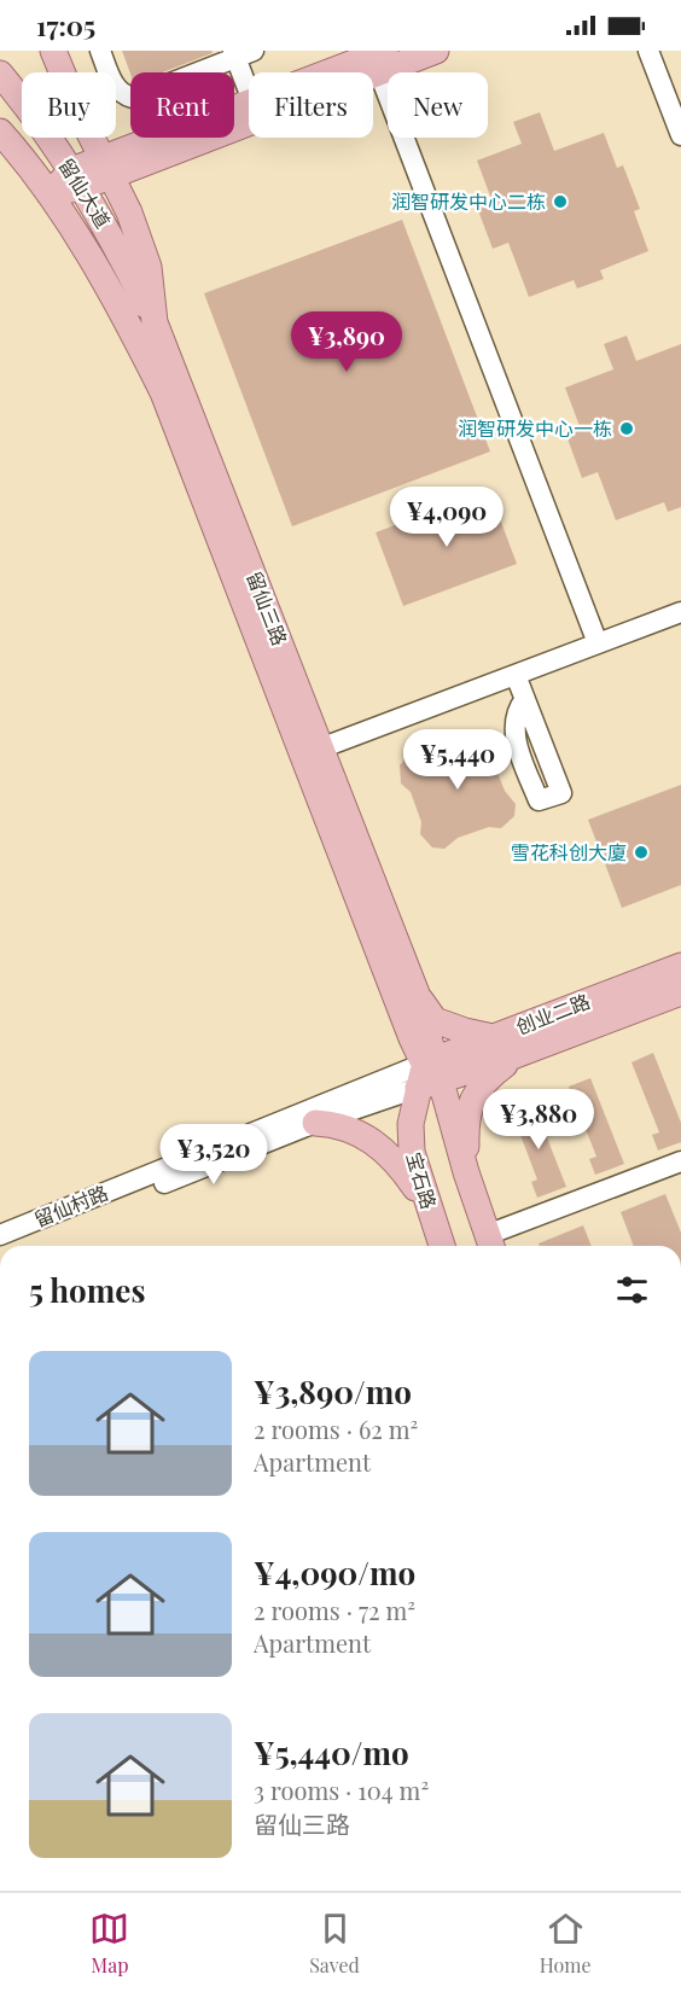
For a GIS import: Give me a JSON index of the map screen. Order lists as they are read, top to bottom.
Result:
{
  "streets": {
    "main road": [
      "留仙大道",
      "留仙三路",
      "创业二路",
      "宝石路"
    ],
    "street": ["留仙村路"]
  },
  "crossings": [
    ["留仙大道", "留仙三路"],
    ["留仙三路", "创业二路"],
    ["留仙三路", "宝石路"],
    ["留仙三路", "留仙村路"],
    ["创业二路", "宝石路"],
    ["创业二路", "留仙村路"],
    ["宝石路", "留仙村路"]
  ],
  "places": ["润智研发中心二栋", "润智研发中心一栋", "雪花科创大廈"],
  "page": {
    "status": "17:05",
    "chip": [
      "Buy",
      "Rent",
      "Filters",
      "New"
    ],
    "price": [
      "¥3,890",
      "¥4,090",
      "¥5,440",
      "¥3,880",
      "¥3,520"
    ],
    "heading": "5 homes",
    "list": [
      {
        "name": "¥3,890/mo",
        "note": "2 rooms · 62 m² · Apartment"
      },
      {
        "name": "¥4,090/mo",
        "note": "2 rooms · 72 m² · Apartment"
      },
      {
        "name": "¥5,440/mo",
        "note": "3 rooms · 104 m² · 留仙三路"
      }
    ],
    "tabs": ["Map", "Saved", "Home"]
  }
}
